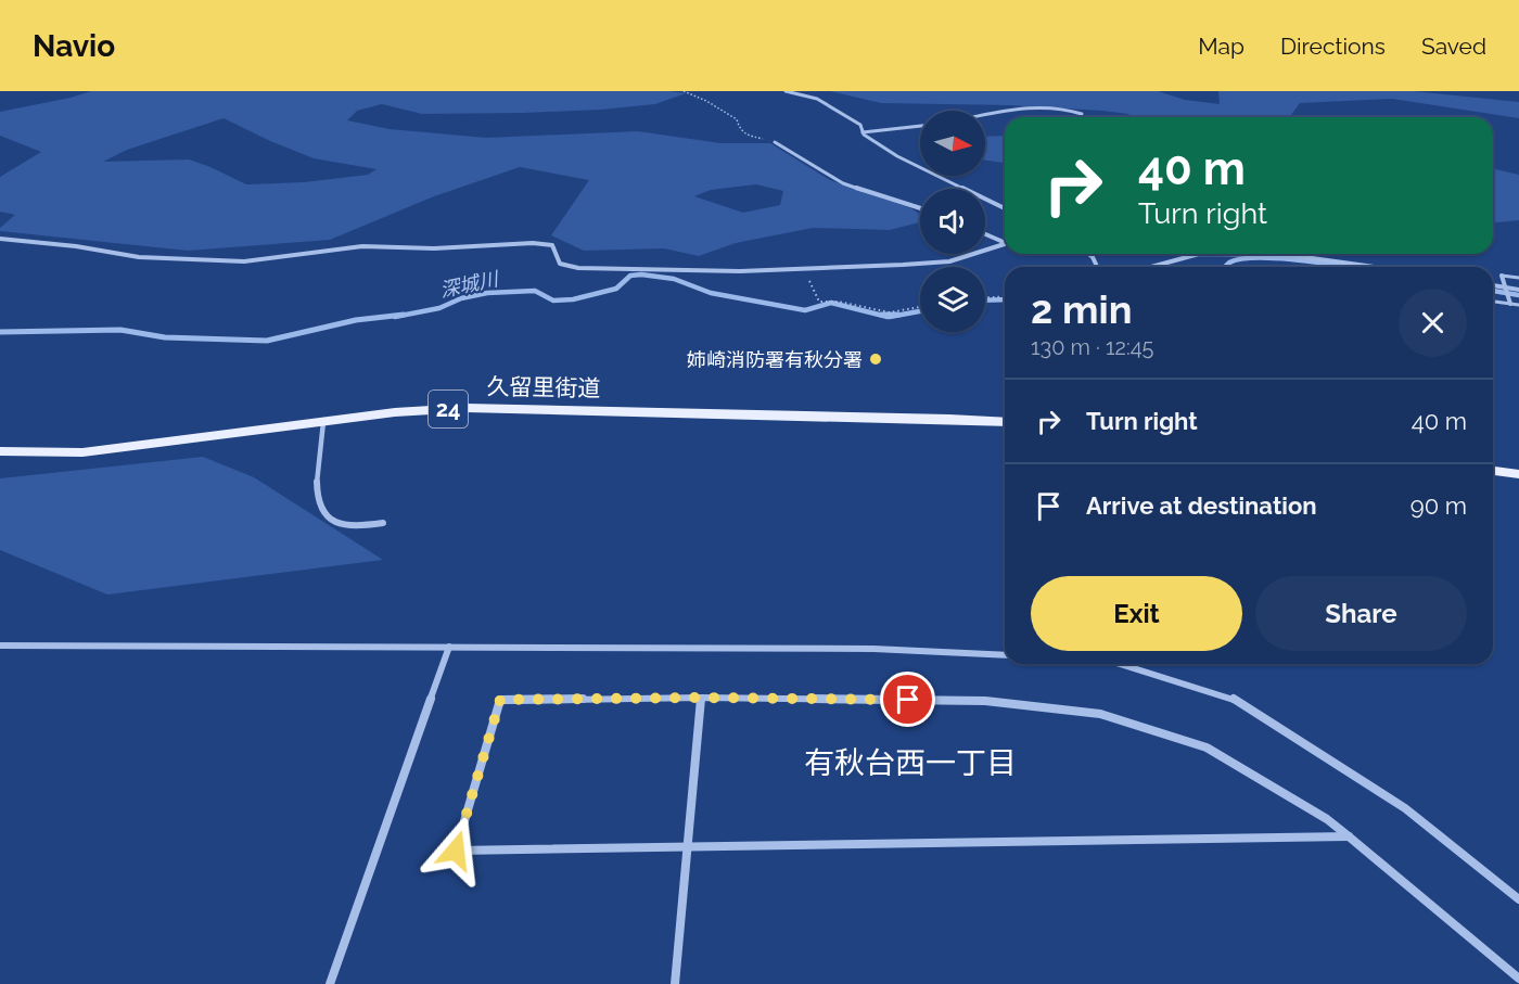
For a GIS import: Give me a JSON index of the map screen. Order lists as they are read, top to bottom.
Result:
{
  "streets": {
    "main road": ["久留里街道", "24"]
  },
  "districts": ["有秋台西一丁目"],
  "water": ["深城川"],
  "places": ["姉崎消防署有秋分署"],
  "north": "right",
  "page": {
    "header": "Navio",
    "nav": ["Map", "Directions", "Saved"],
    "turn": ["40 m", "Turn right"],
    "heading": ["2 min", "130 m · 12:45"],
    "list": [
      {
        "name": "Turn right",
        "value": "40 m"
      },
      {
        "name": "Arrive at destination",
        "value": "90 m"
      }
    ],
    "buttons": ["Exit", "Share"]
  }
}
